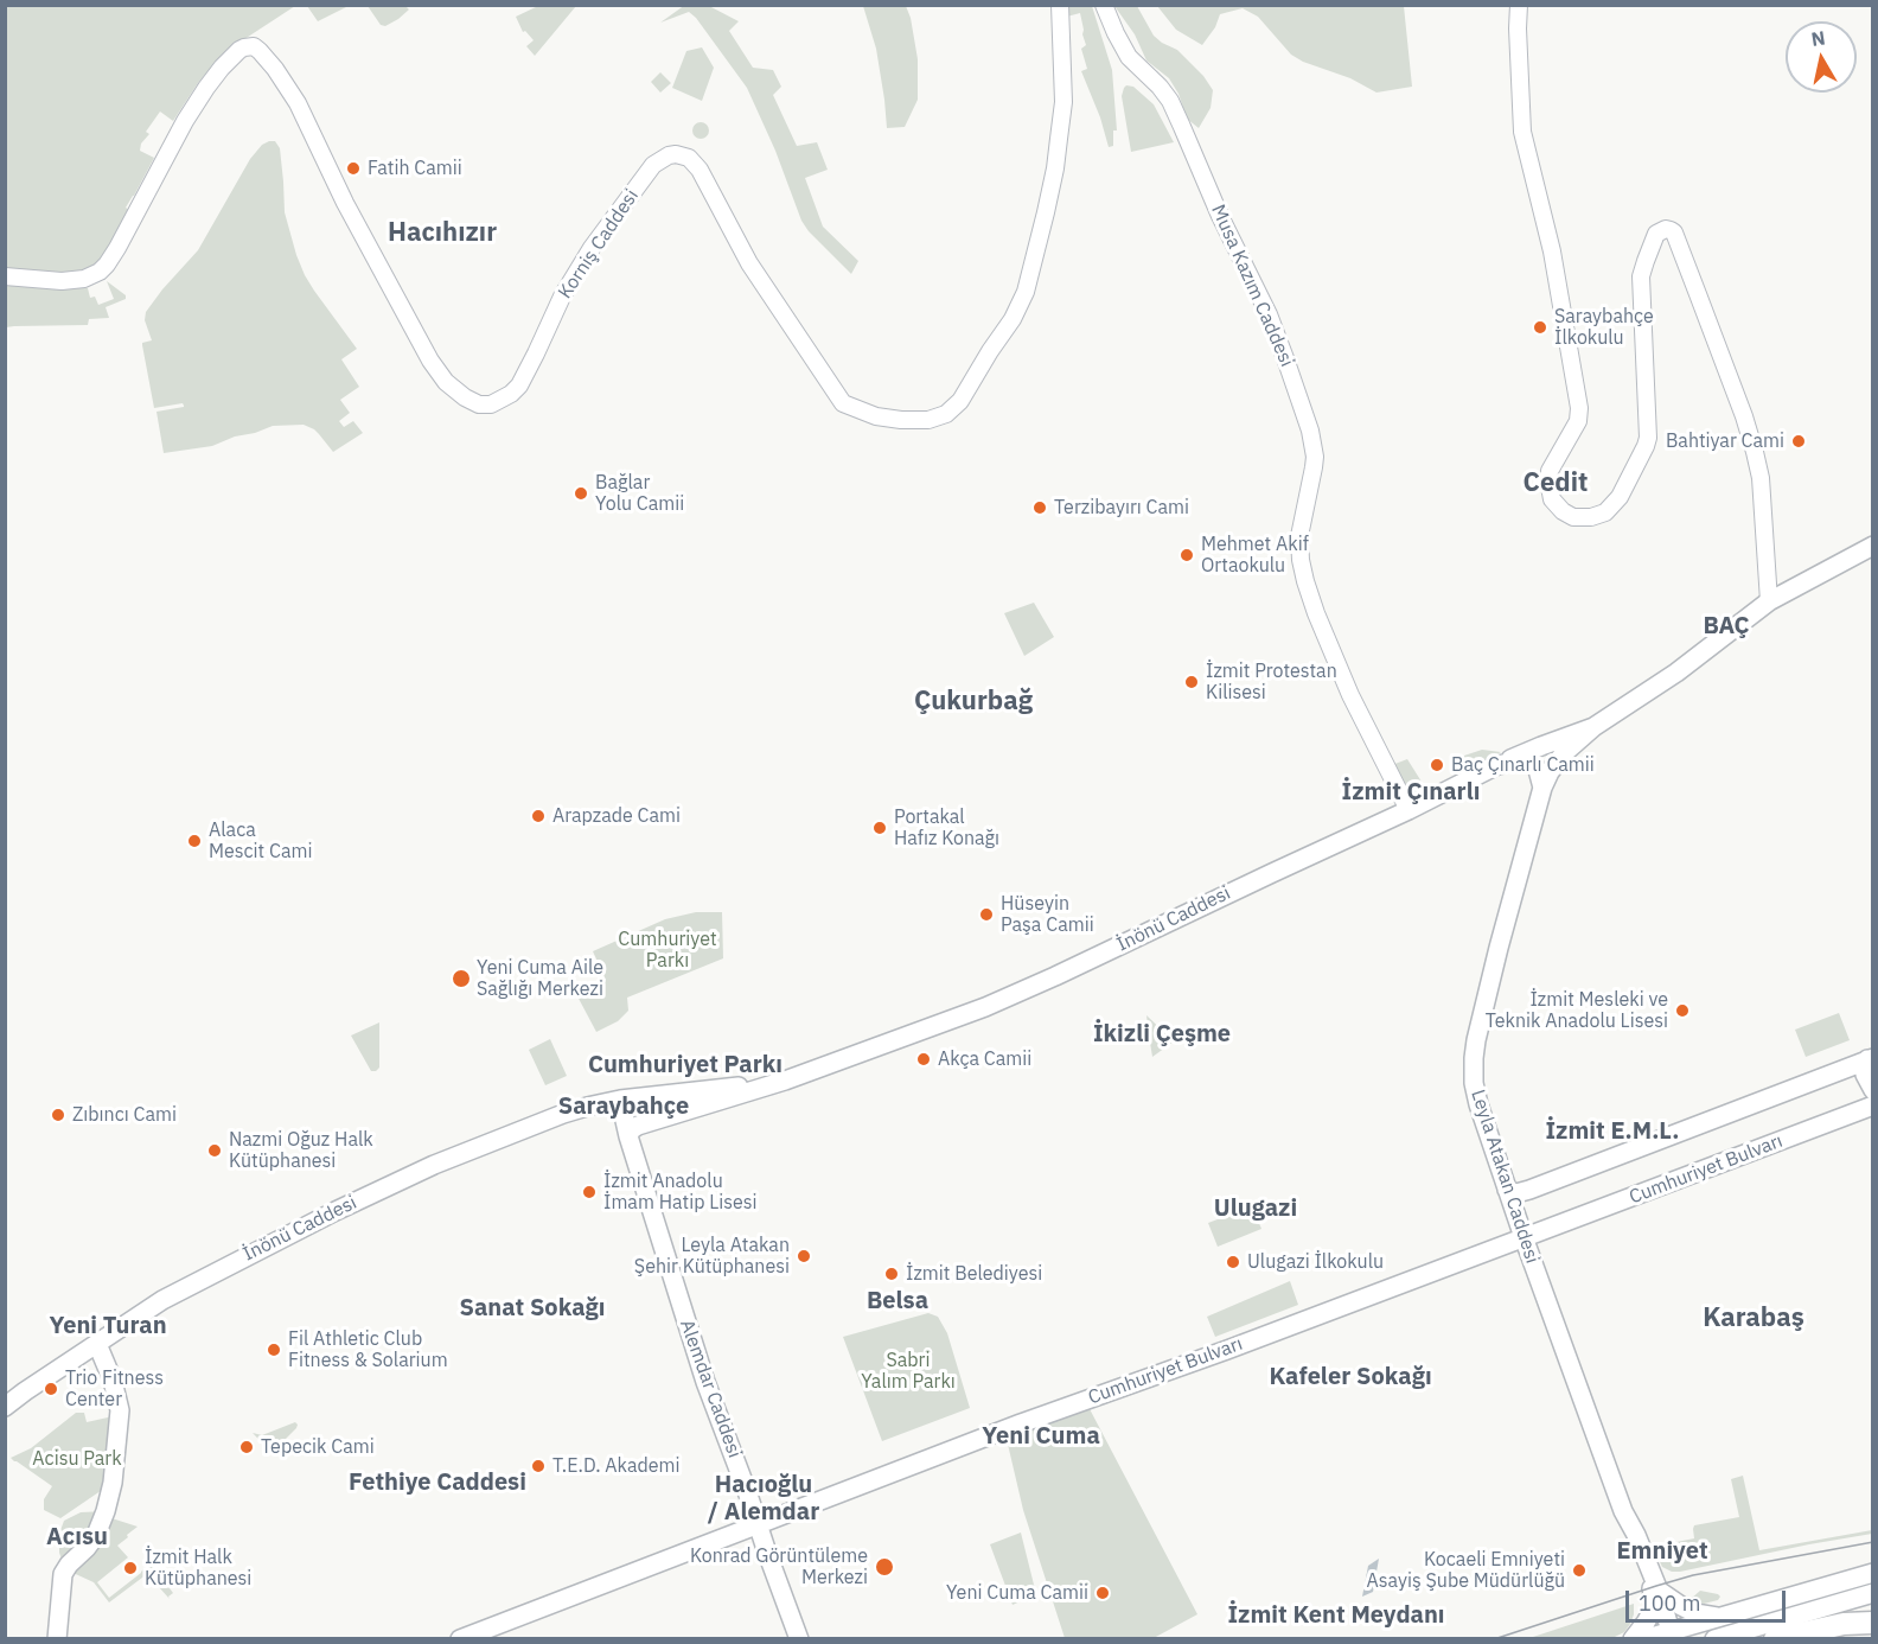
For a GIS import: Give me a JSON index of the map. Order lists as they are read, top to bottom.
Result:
{
  "streets": {
    "main road": [
      "Korniş Caddesi",
      "Musa Kazım Caddesi",
      "İnönü Caddesi",
      "Cumhuriyet Bulvarı",
      "Leyla Atakan Caddesi",
      "Alemdar Caddesi"
    ]
  },
  "crossings": [
    ["Musa Kazım Caddesi", "İnönü Caddesi"],
    ["İnönü Caddesi", "Leyla Atakan Caddesi"],
    ["İnönü Caddesi", "Alemdar Caddesi"],
    ["Cumhuriyet Bulvarı", "Leyla Atakan Caddesi"],
    ["Cumhuriyet Bulvarı", "Alemdar Caddesi"]
  ],
  "districts": [
    "Hacıhızır",
    "Cedit",
    "BAÇ",
    "Çukurbağ",
    "İzmit Çınarlı",
    "İkizli Çeşme",
    "Cumhuriyet Parkı",
    "Saraybahçe",
    "İzmit E.M.L.",
    "Ulugazi",
    "Belsa",
    "Sanat Sokağı",
    "Karabaş",
    "Yeni Turan",
    "Kafeler Sokağı",
    "Yeni Cuma",
    "Fethiye Caddesi",
    "Hacıoğlu / Alemdar",
    "Acısu",
    "Emniyet",
    "İzmit Kent Meydanı"
  ],
  "parks": ["Cumhuriyet Parkı", "Sabri Yalım Parkı", "Acisu Park"],
  "places": [
    "Fatih Camii",
    "Saraybahçe İlkokulu",
    "Bahtiyar Cami",
    "Bağlar Yolu Camii",
    "Terzibayırı Cami",
    "Mehmet Akif Ortaokulu",
    "İzmit Protestan Kilisesi",
    "Baç Çınarlı Camii",
    "Arapzade Cami",
    "Portakal Hafız Konağı",
    "Alaca Mescit Cami",
    "Hüseyin Paşa Camii",
    "Yeni Cuma Aile Sağlığı Merkezi",
    "İzmit Mesleki ve Teknik Anadolu Lisesi",
    "Akça Camii",
    "Zıbıncı Cami",
    "Nazmi Oğuz Halk Kütüphanesi",
    "İzmit Anadolu İmam Hatip Lisesi",
    "Leyla Atakan Şehir Kütüphanesi",
    "Ulugazi İlkokulu",
    "İzmit Belediyesi",
    "Fil Athletic Club Fitness & Solarium",
    "Trio Fitness Center",
    "Tepecik Cami",
    "T.E.D. Akademi",
    "Konrad Görüntüleme Merkezi",
    "İzmit Halk Kütüphanesi",
    "Kocaeli Emniyeti Asayiş Şube Müdürlüğü",
    "Yeni Cuma Camii"
  ],
  "scale_bar": "100 m",
  "north": "top"
}
